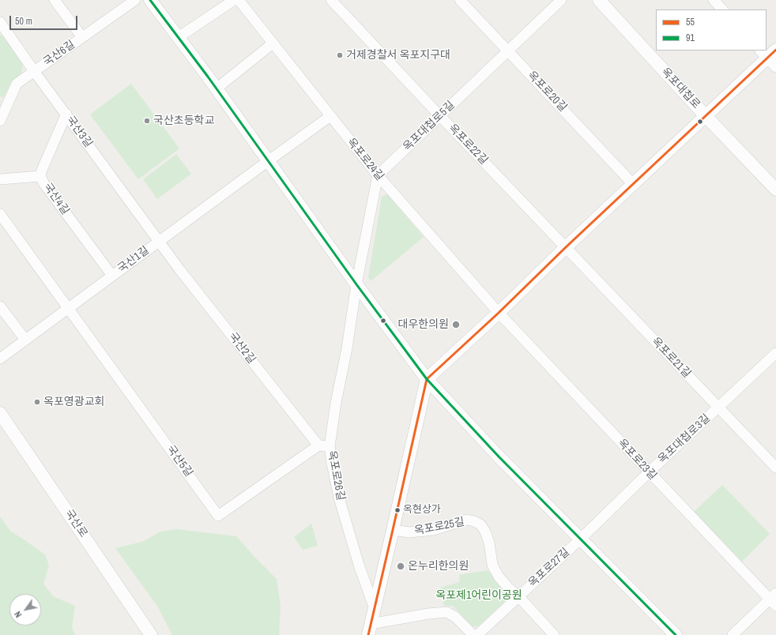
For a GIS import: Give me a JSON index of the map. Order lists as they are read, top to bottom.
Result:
{
  "streets": {
    "street": [
      "국산6길",
      "옥포대첩로",
      "옥포로20길",
      "옥포대첩로5길",
      "국산3길",
      "옥포로22길",
      "옥포로24길",
      "국산4길",
      "국산1길",
      "국산2길",
      "옥포로21길",
      "옥포대첩로3길",
      "옥포로23길",
      "국산5길",
      "옥포로26길",
      "국산로",
      "옥포로25길",
      "옥포로27길"
    ]
  },
  "crossings": [
    ["국산6길", "국산3길"],
    ["옥포로20길", "옥포대첩로5길"],
    ["옥포대첩로5길", "옥포로22길"],
    ["옥포대첩로5길", "옥포로24길"],
    ["국산3길", "국산4길"],
    ["국산3길", "국산1길"],
    ["국산3길", "국산2길"],
    ["옥포로22길", "옥포로21길"],
    ["옥포로24길", "국산1길"],
    ["옥포로24길", "옥포로23길"],
    ["국산4길", "국산1길"],
    ["국산1길", "국산2길"],
    ["국산1길", "국산5길"],
    ["국산2길", "국산5길"],
    ["옥포로21길", "옥포대첩로3길"],
    ["옥포대첩로3길", "옥포로23길"],
    ["옥포대첩로3길", "옥포로27길"],
    ["옥포로25길", "옥포로27길"]
  ],
  "parks": ["옥포제1어린이공원"],
  "places": [
    "거제경찰서 옥포지구대",
    "국산초등학교",
    "대우한의원",
    "옥포영광교회",
    "옥현상가",
    "온누리한의원"
  ],
  "lines": ["transit line 91", "transit line 55"],
  "legend": ["55", "91"],
  "scale_bar": "50 m",
  "north": "bottom left"
}
